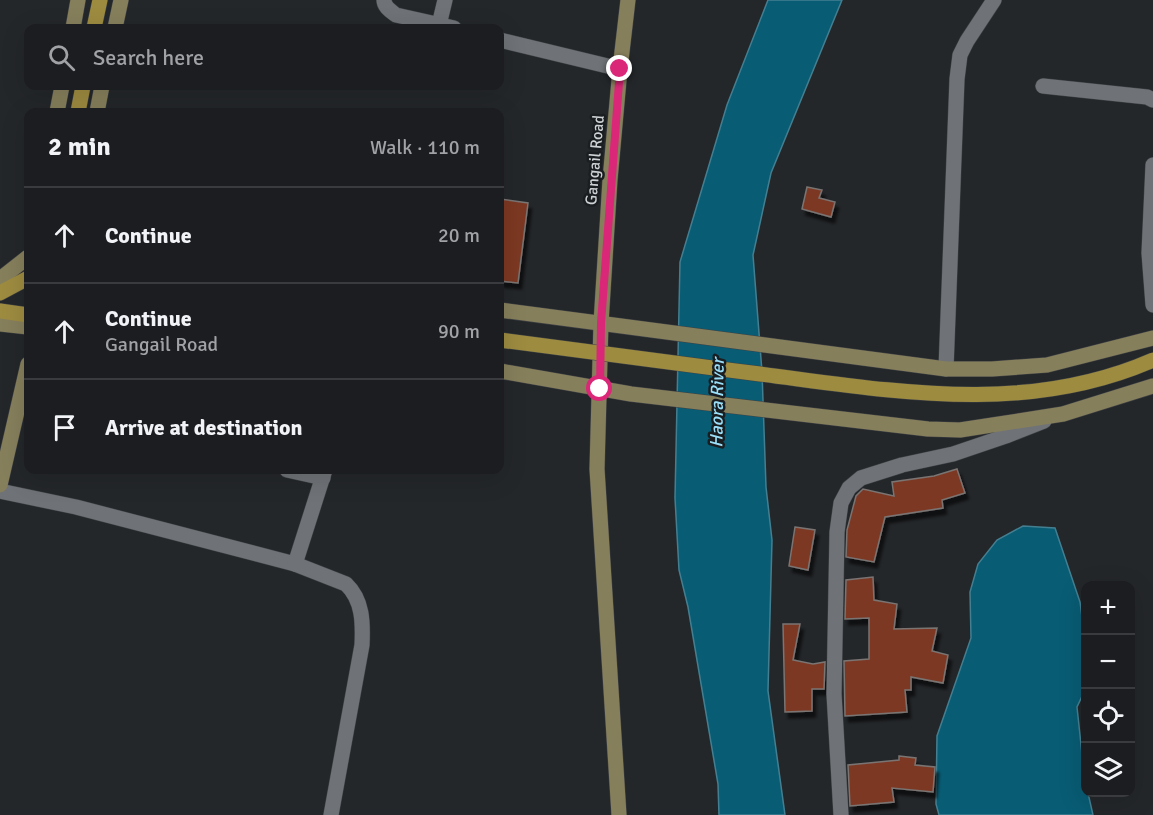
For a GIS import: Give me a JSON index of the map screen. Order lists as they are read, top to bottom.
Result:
{
  "streets": {
    "street": ["Gangail Road"]
  },
  "water": ["Haora River"],
  "page": {
    "search": "Search here",
    "heading": ["2 min", "Walk · 110 m"],
    "list": [
      ["Continue", "20 m"],
      ["Continue", "Gangail Road", "90 m"],
      "Arrive at destination"
    ],
    "map_buttons": ["+", "−"]
  }
}
